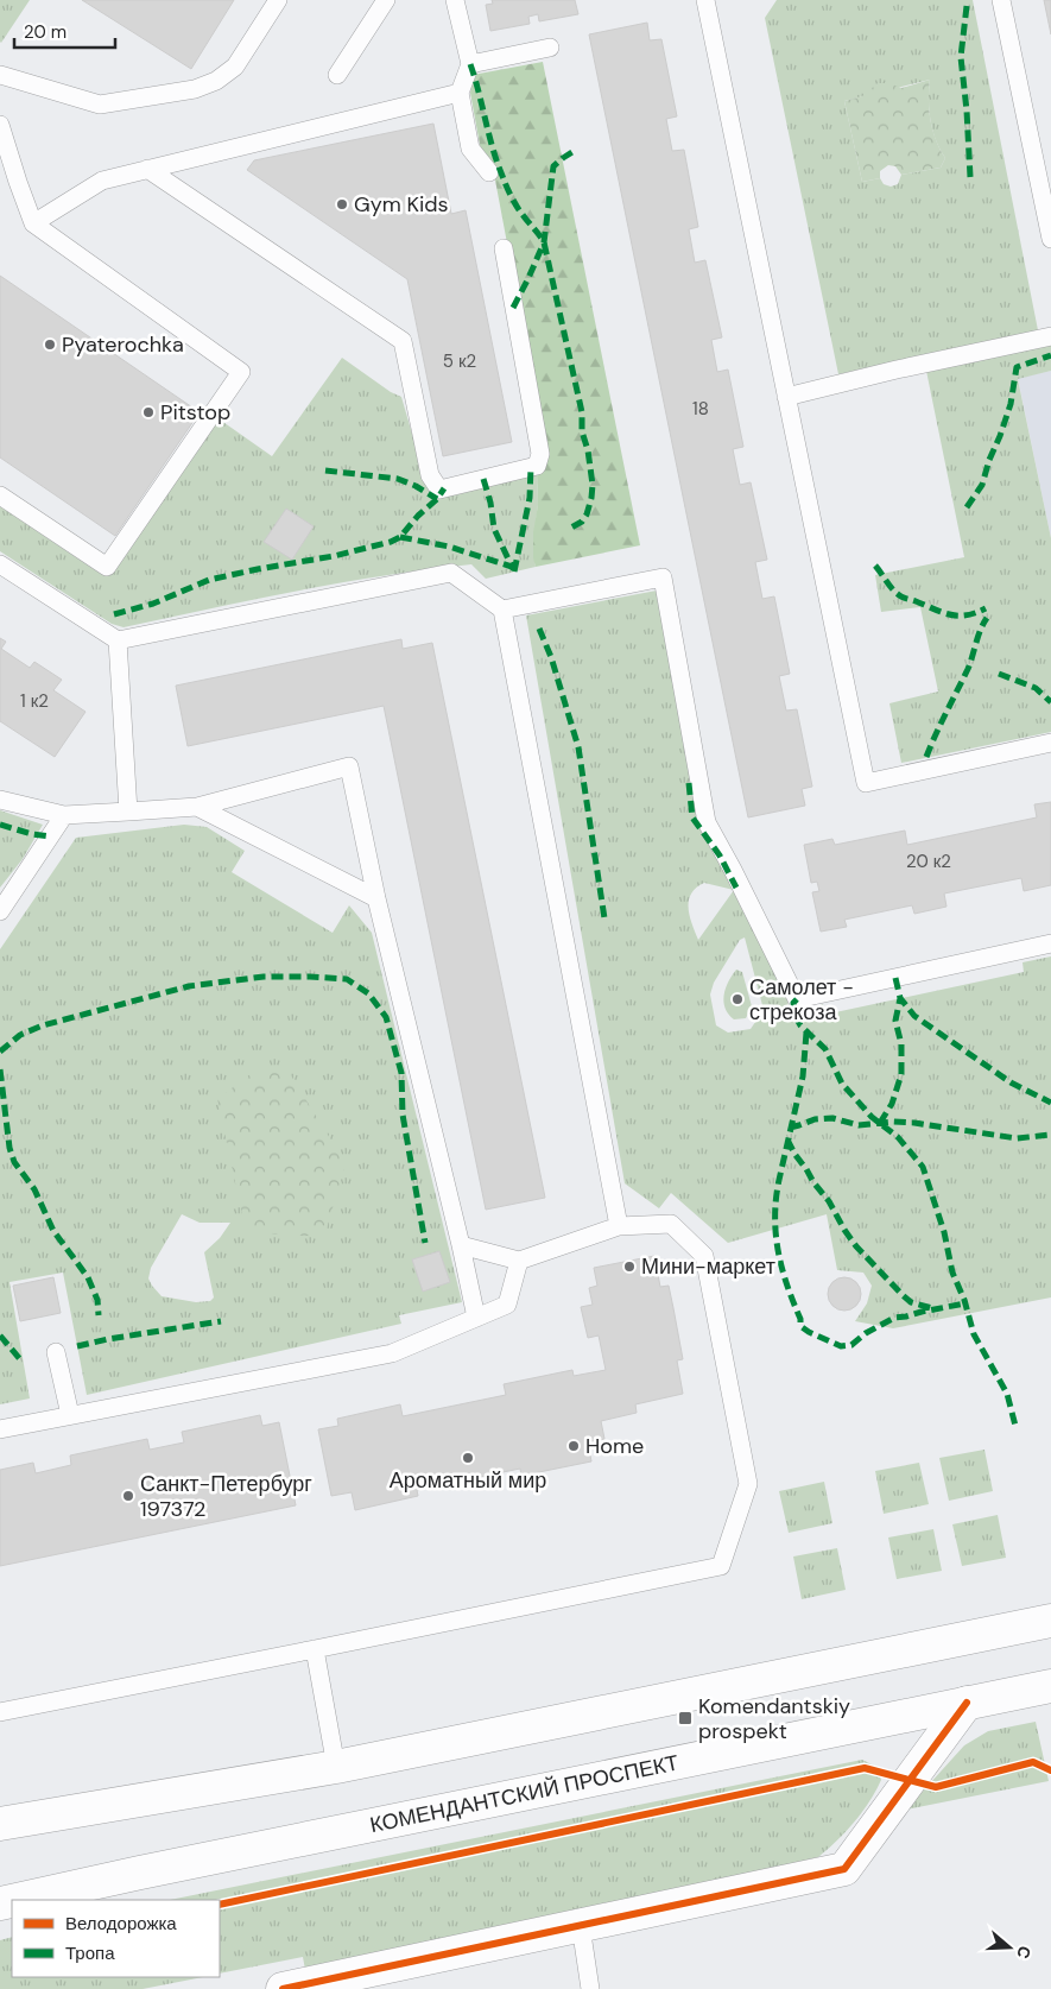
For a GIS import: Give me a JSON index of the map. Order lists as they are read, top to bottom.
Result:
{
  "streets": {
    "main road": ["КОМЕНДАНТСКИЙ ПРОСПЕКТ"]
  },
  "places": {
    "other": [
      "Gym Kids",
      "Pyaterochka",
      "Pitstop",
      "Самолет - стрекоза",
      "Мини-маркет",
      "Home",
      "Ароматный мир",
      "Санкт-Петербург 197372"
    ],
    "transit": ["Komendantskiy prospekt"]
  },
  "house_numbers": [
    "5 к2",
    "18",
    "1 к2",
    "20 к2"
  ],
  "legend": ["Велодорожка", "Тропа"],
  "scale_bar": "20 m",
  "north": "right"
}
